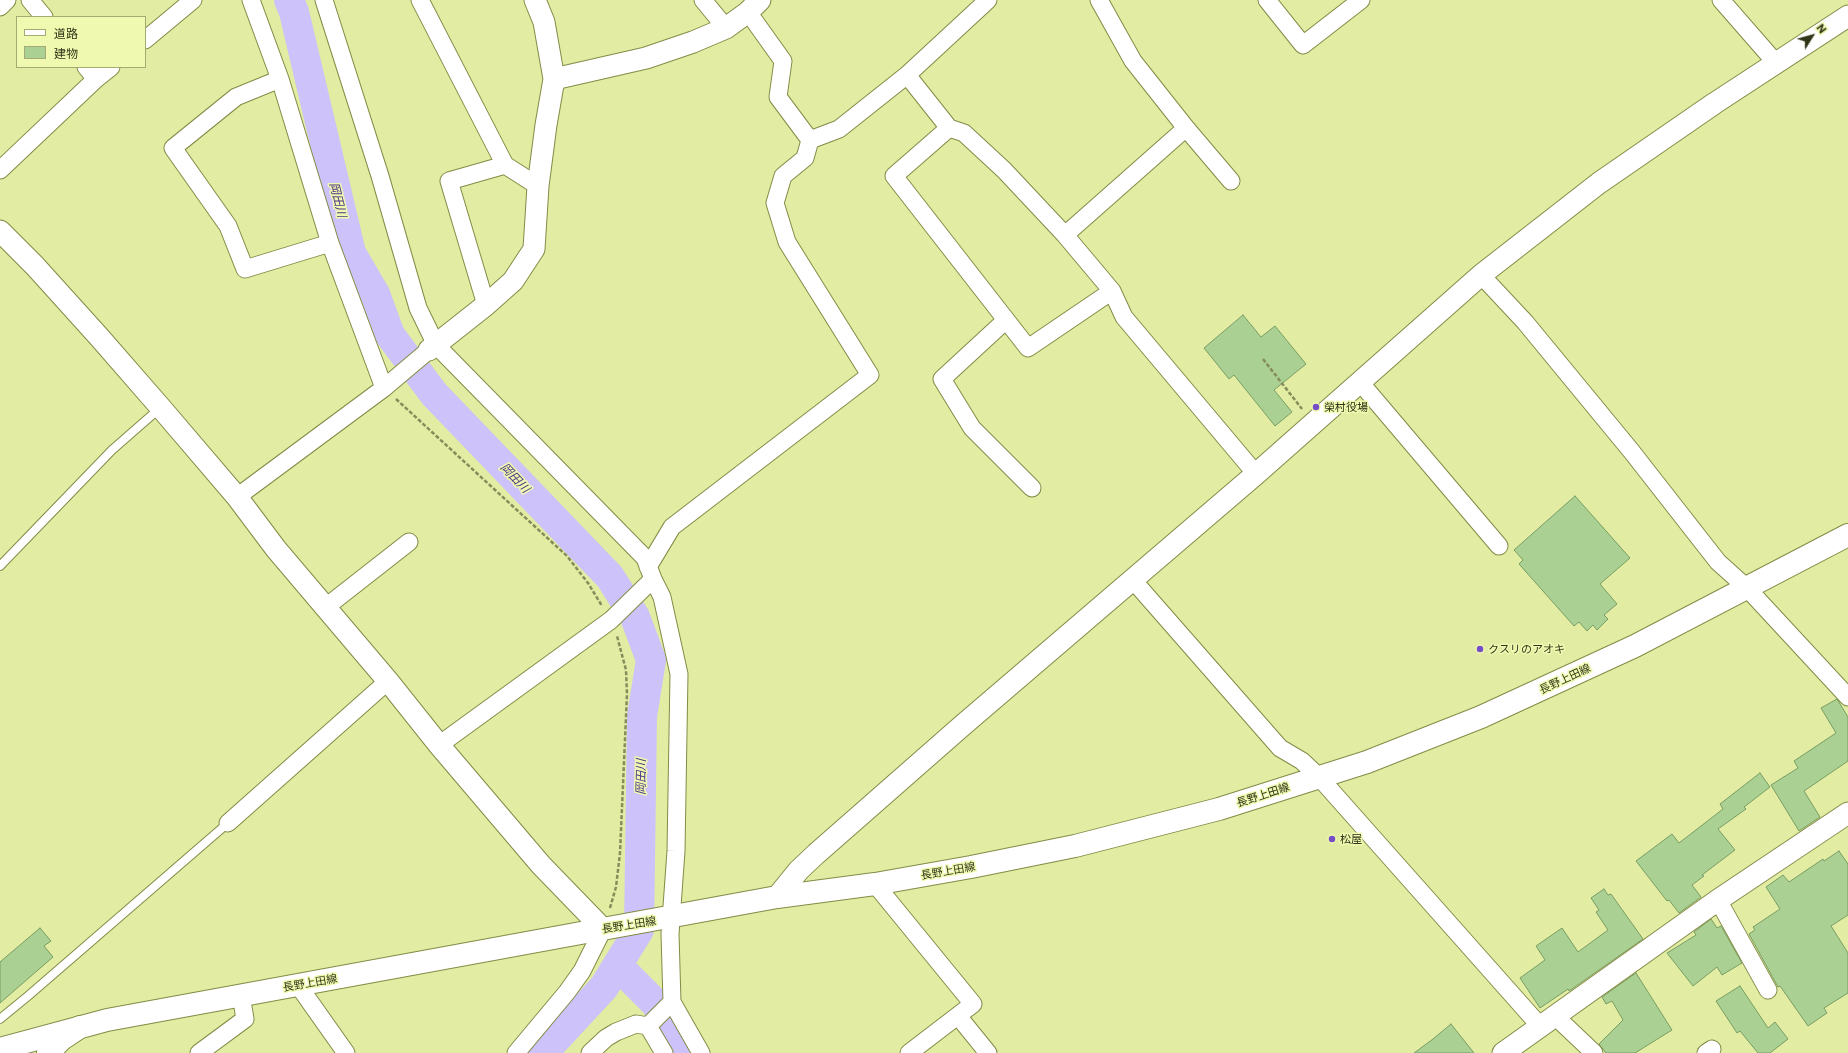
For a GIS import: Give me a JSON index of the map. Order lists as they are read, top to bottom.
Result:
{
  "streets": {
    "main road": ["長野上田線"]
  },
  "water": ["岡田川"],
  "places": ["榮村役場", "クスリのアオキ", "松屋"],
  "legend": ["道路", "建物"],
  "north": "top right"
}
